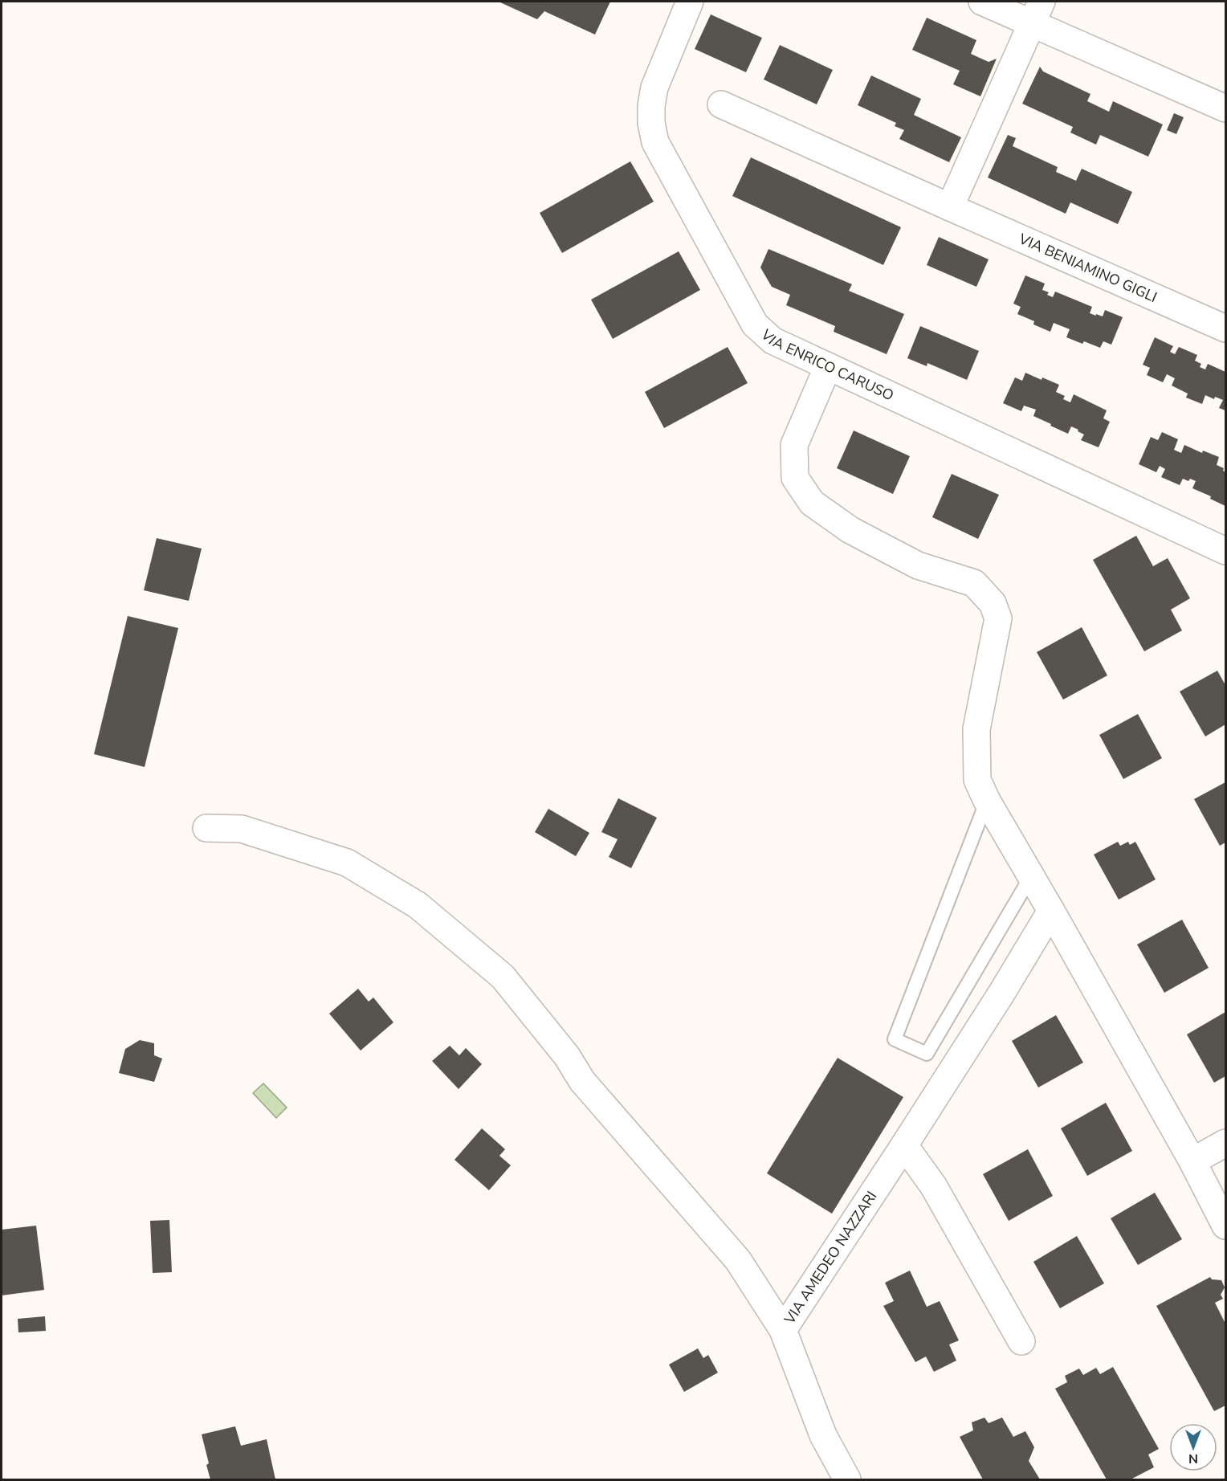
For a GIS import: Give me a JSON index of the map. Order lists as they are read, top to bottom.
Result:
{
  "streets": {
    "street": ["VIA BENIAMINO GIGLI", "VIA ENRICO CARUSO", "VIA AMEDEO NAZZARI"]
  },
  "north": "bottom"
}
